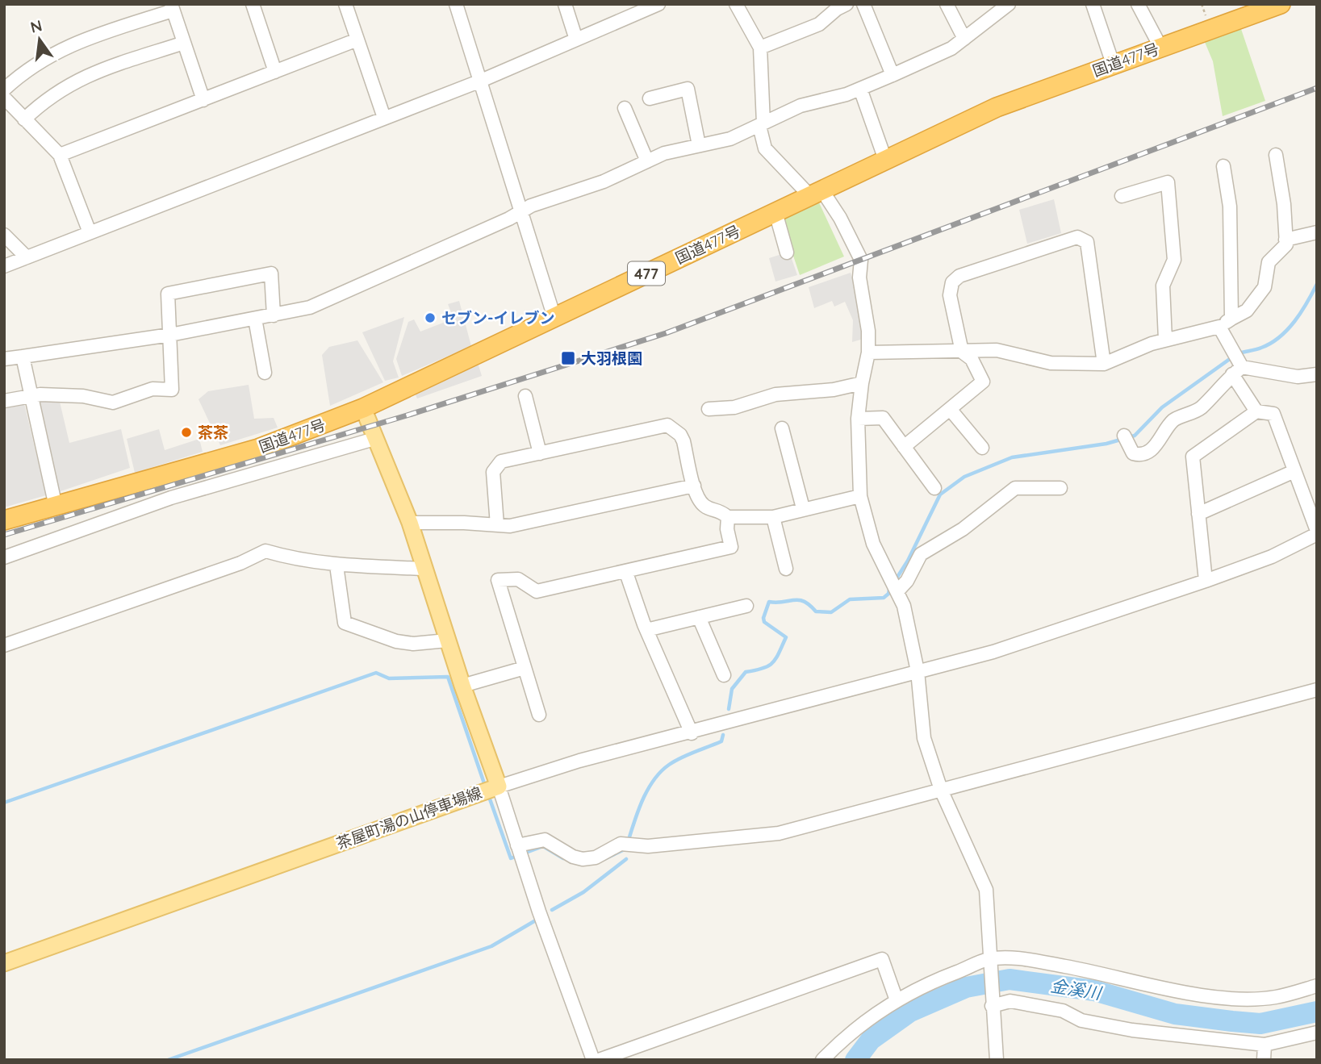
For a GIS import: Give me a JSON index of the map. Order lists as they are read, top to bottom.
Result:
{
  "streets": {
    "highway": ["国道477号", "477"],
    "main road": ["茶屋町湯の山停車場線"]
  },
  "crossings": [
    ["国道477号", "茶屋町湯の山停車場線"]
  ],
  "water": ["金溪川"],
  "places": {
    "other": ["セブン-イレブン", "茶茶"],
    "transit": ["大羽根園"]
  },
  "north": "top"
}
